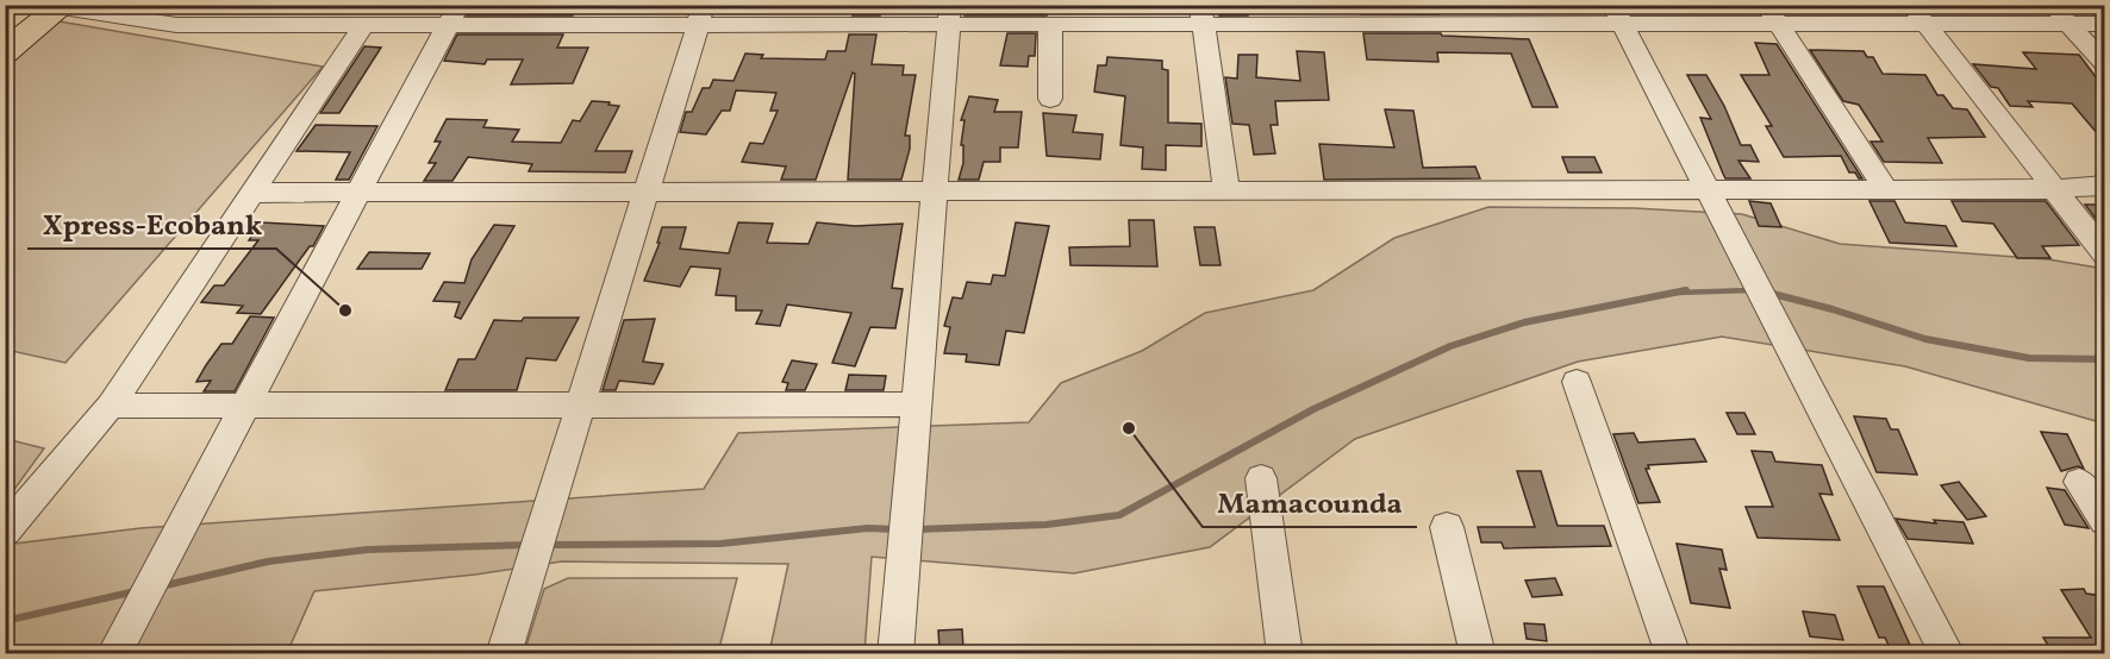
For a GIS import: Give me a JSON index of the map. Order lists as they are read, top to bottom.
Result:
{
  "places": ["Xpress-Ecobank", "Mamacounda"]
}
